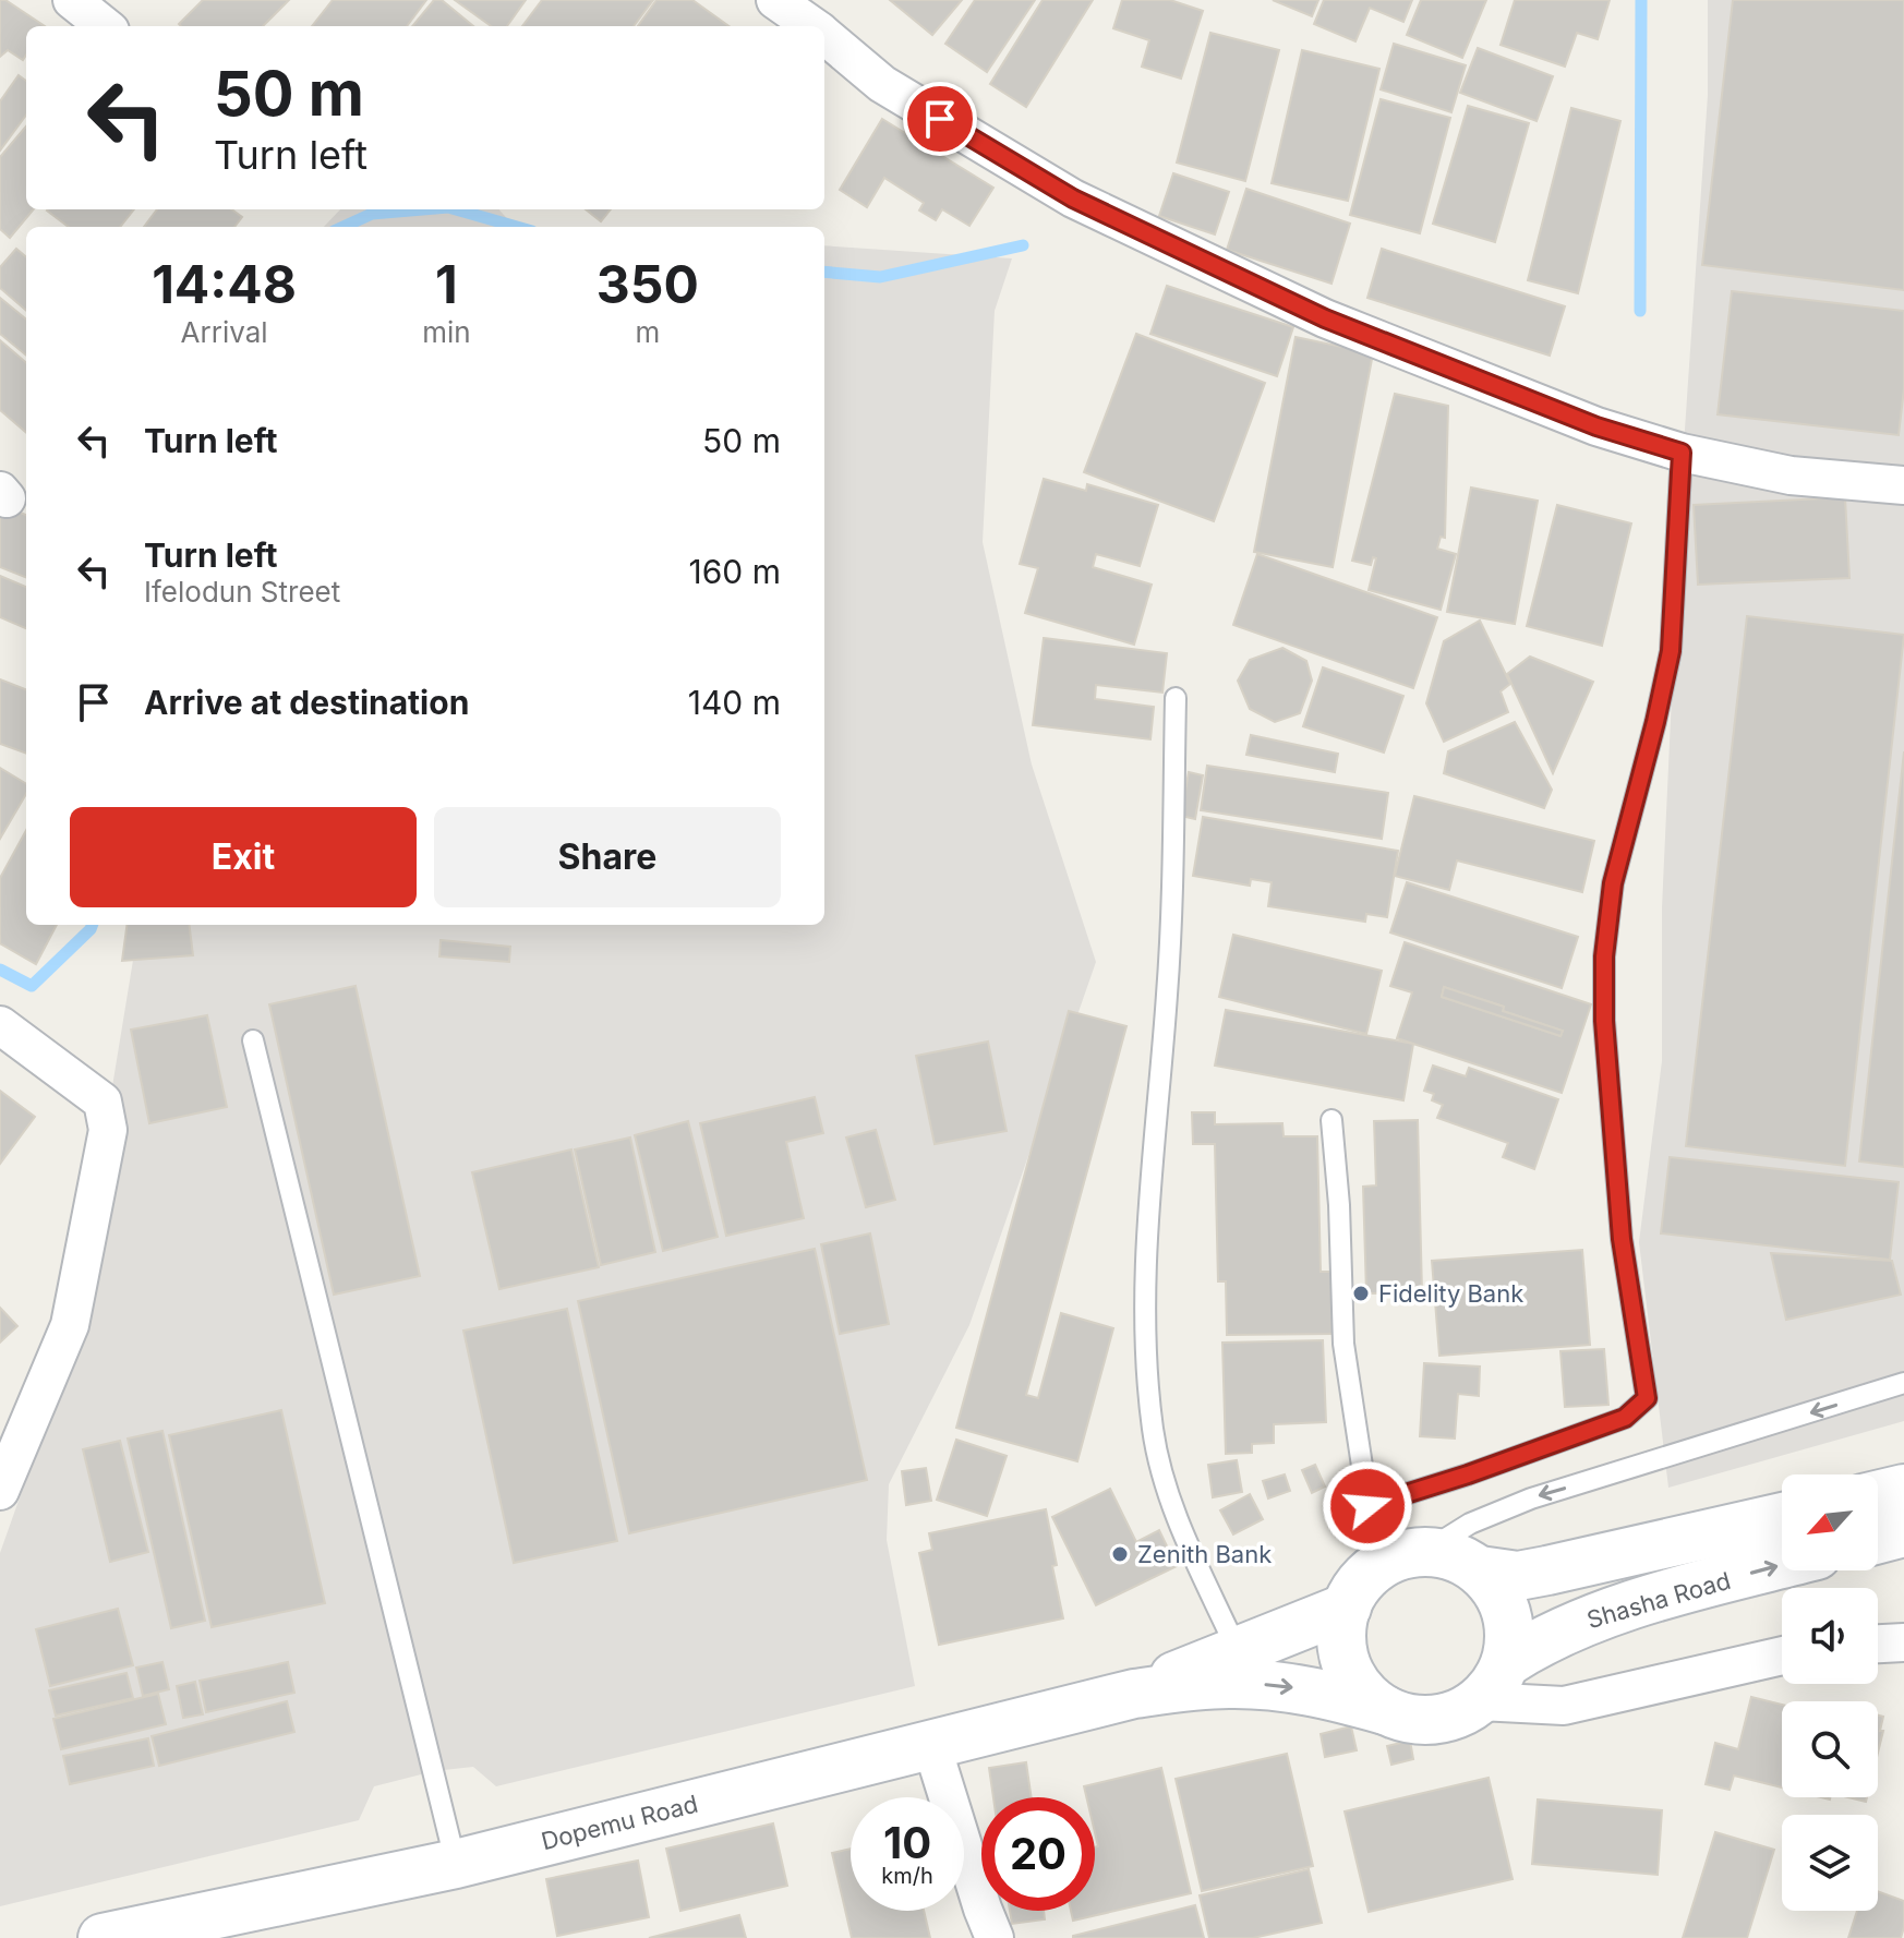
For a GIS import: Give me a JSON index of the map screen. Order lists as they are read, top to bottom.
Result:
{
  "streets": {
    "main road": ["Shasha Road", "Dopemu Road"]
  },
  "places": ["Fidelity Bank", "Zenith Bank"],
  "north": "bottom left",
  "page": {
    "turn": ["50 m", "Turn left"],
    "eta": [
      "14:48",
      "Arrival",
      "1",
      "min",
      "350",
      "m"
    ],
    "list": [
      {
        "name": "Turn left",
        "value": "50 m"
      },
      {
        "name": "Turn left",
        "note": "Ifelodun Street",
        "value": "160 m"
      },
      {
        "name": "Arrive at destination",
        "value": "140 m"
      }
    ],
    "buttons": ["Exit", "Share"],
    "speed": "10 km/h",
    "limit": "20"
  }
}
